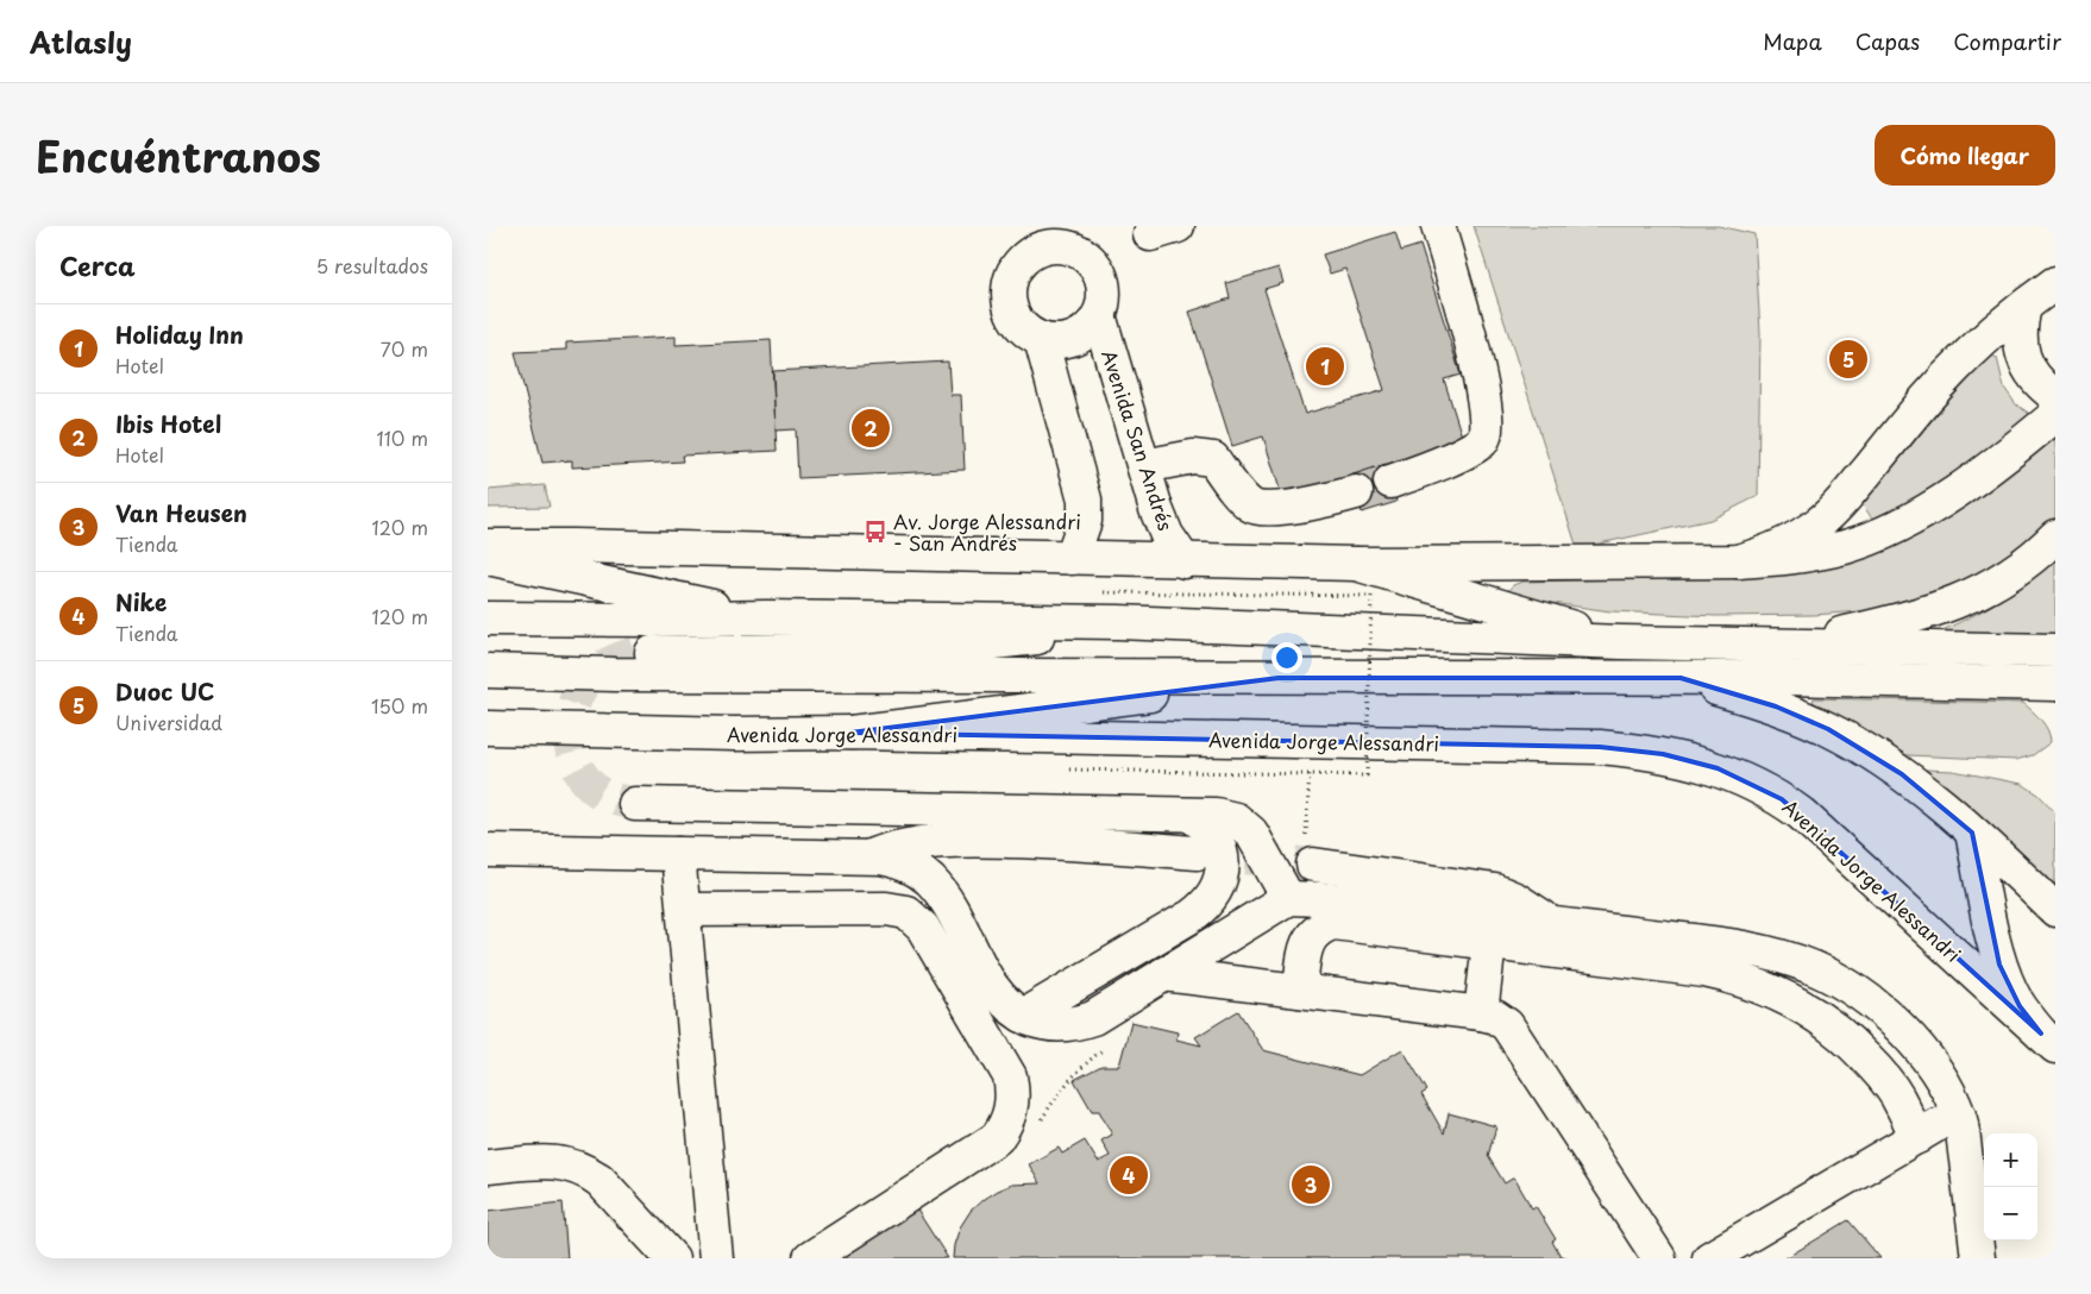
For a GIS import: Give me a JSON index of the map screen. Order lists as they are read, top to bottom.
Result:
{
  "streets": {
    "main road": ["Avenida San Andrés", "Avenida Jorge Alessandri"]
  },
  "places": {
    "bus stop": ["Av. Jorge Alessandri - San Andrés"]
  },
  "page": {
    "header": "Atlasly",
    "nav": ["Mapa", "Capas", "Compartir"],
    "title": "Encuéntranos",
    "buttons": "Cómo llegar",
    "heading": ["Cerca", "5 resultados"],
    "list": [
      {
        "mark": "1",
        "name": "Holiday Inn",
        "note": "Hotel",
        "value": "70 m"
      },
      {
        "mark": "2",
        "name": "Ibis Hotel",
        "note": "Hotel",
        "value": "110 m"
      },
      {
        "mark": "3",
        "name": "Van Heusen",
        "note": "Tienda",
        "value": "120 m"
      },
      {
        "mark": "4",
        "name": "Nike",
        "note": "Tienda",
        "value": "120 m"
      },
      {
        "mark": "5",
        "name": "Duoc UC",
        "note": "Universidad",
        "value": "150 m"
      }
    ],
    "pins": [
      "5",
      "1",
      "2",
      "4",
      "3"
    ],
    "map_buttons": ["+", "−"]
  }
}
